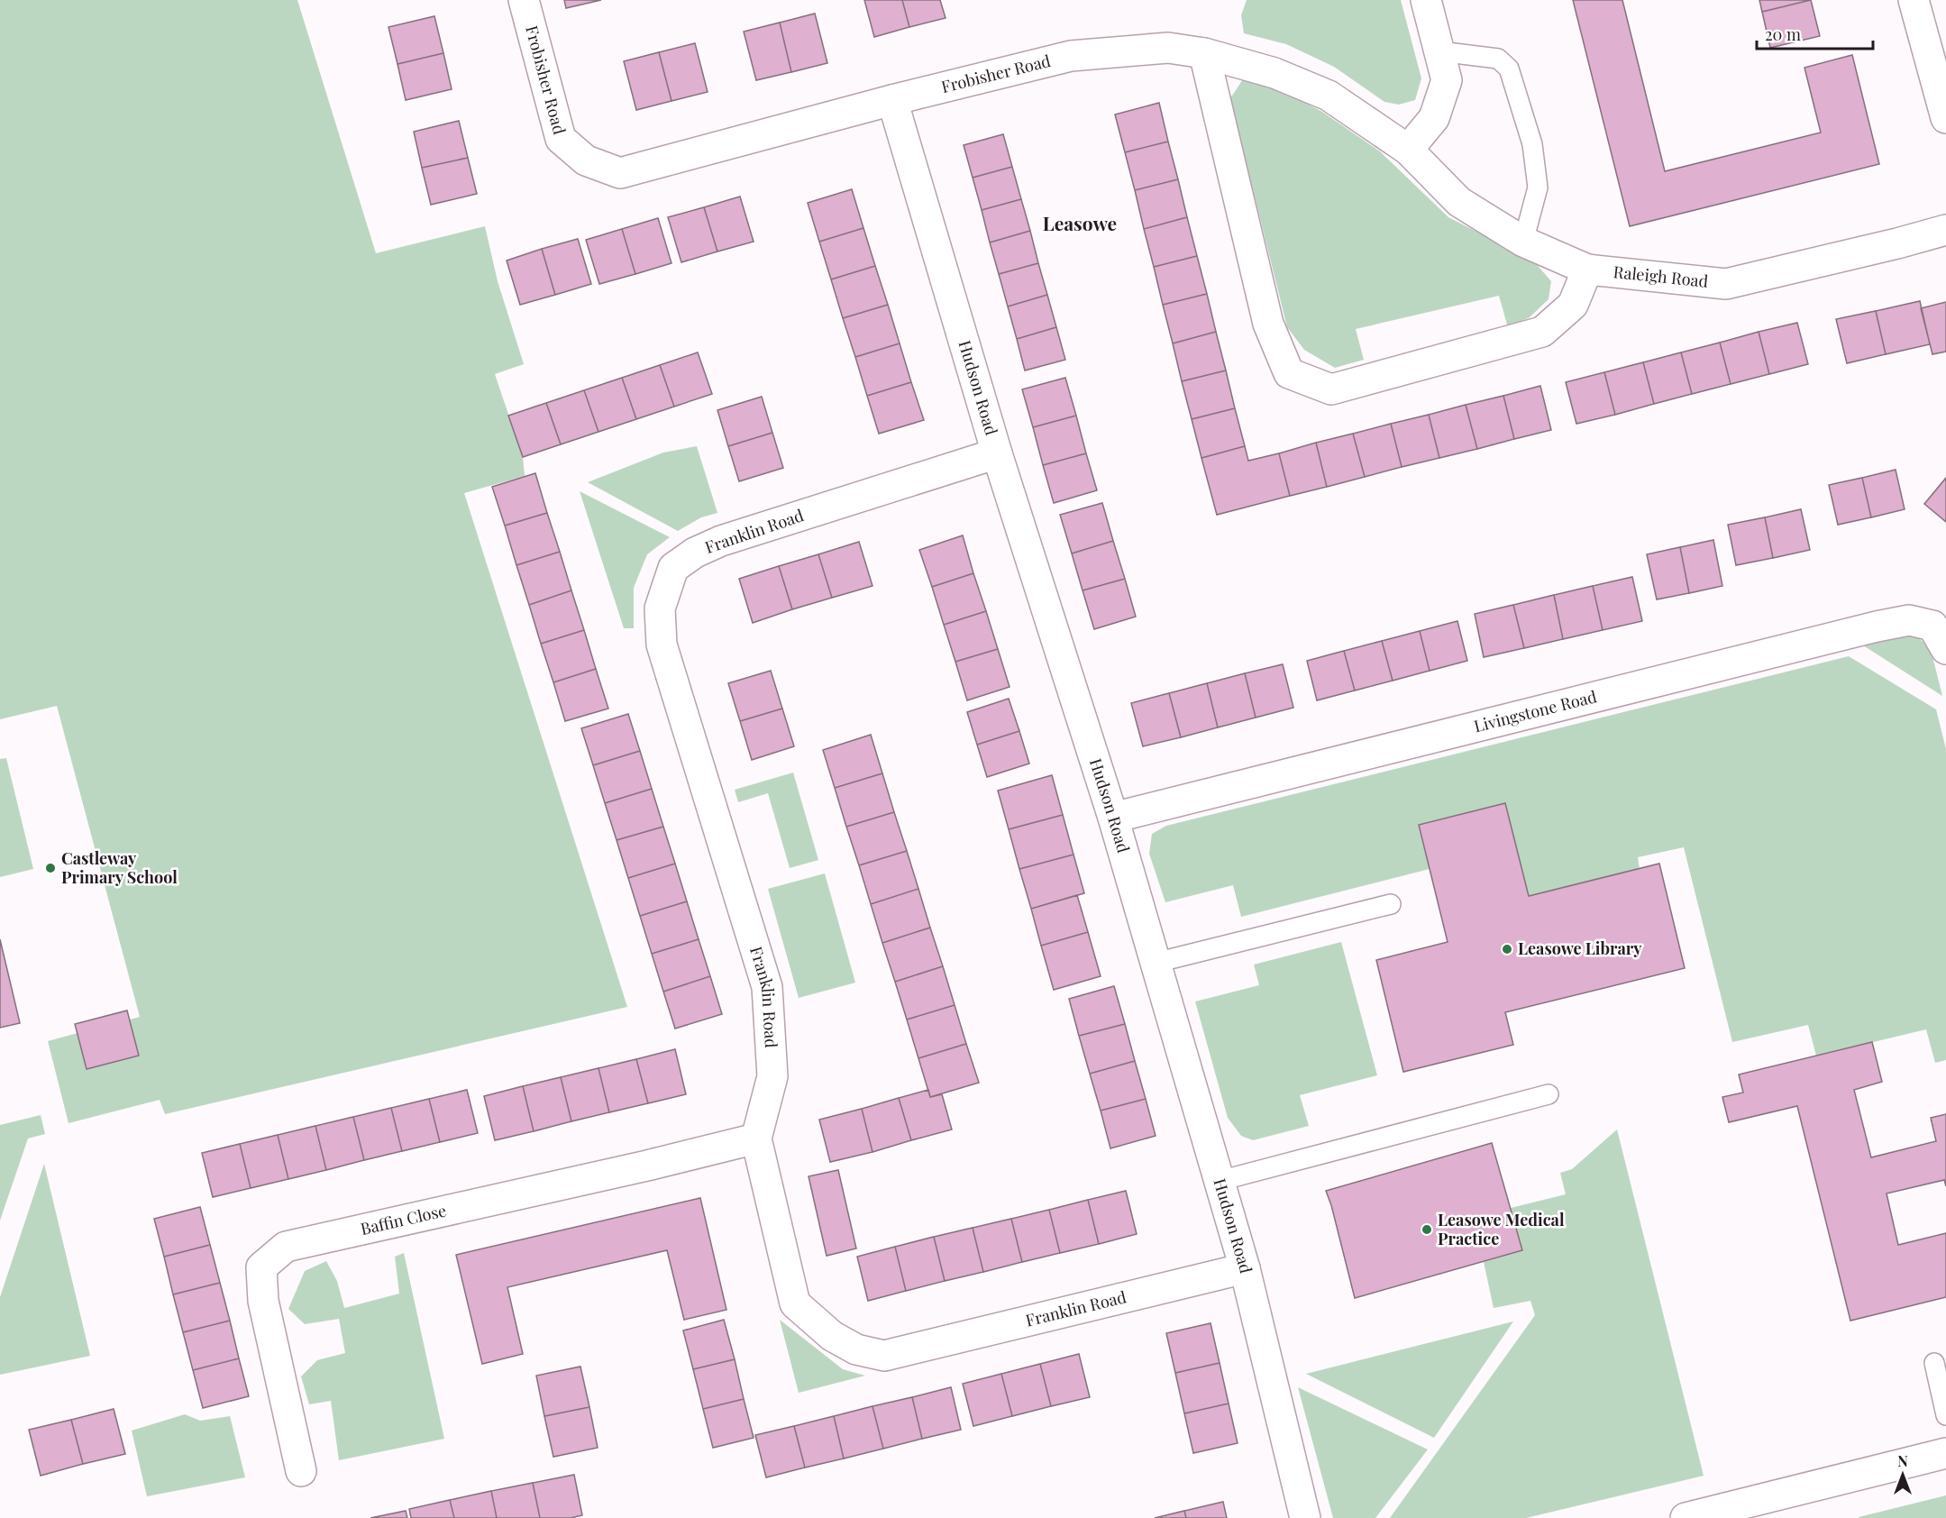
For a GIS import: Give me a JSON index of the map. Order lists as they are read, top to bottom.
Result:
{
  "streets": {
    "street": [
      "Frobisher Road",
      "Raleigh Road",
      "Hudson Road",
      "Franklin Road",
      "Livingstone Road",
      "Baffin Close"
    ]
  },
  "crossings": [
    ["Frobisher Road", "Raleigh Road"],
    ["Frobisher Road", "Hudson Road"],
    ["Hudson Road", "Franklin Road"],
    ["Hudson Road", "Livingstone Road"],
    ["Franklin Road", "Baffin Close"]
  ],
  "districts": ["Leasowe"],
  "places": ["Castleway Primary School", "Leasowe Library", "Leasowe Medical Practice"],
  "scale_bar": "20 m",
  "north": "top"
}
